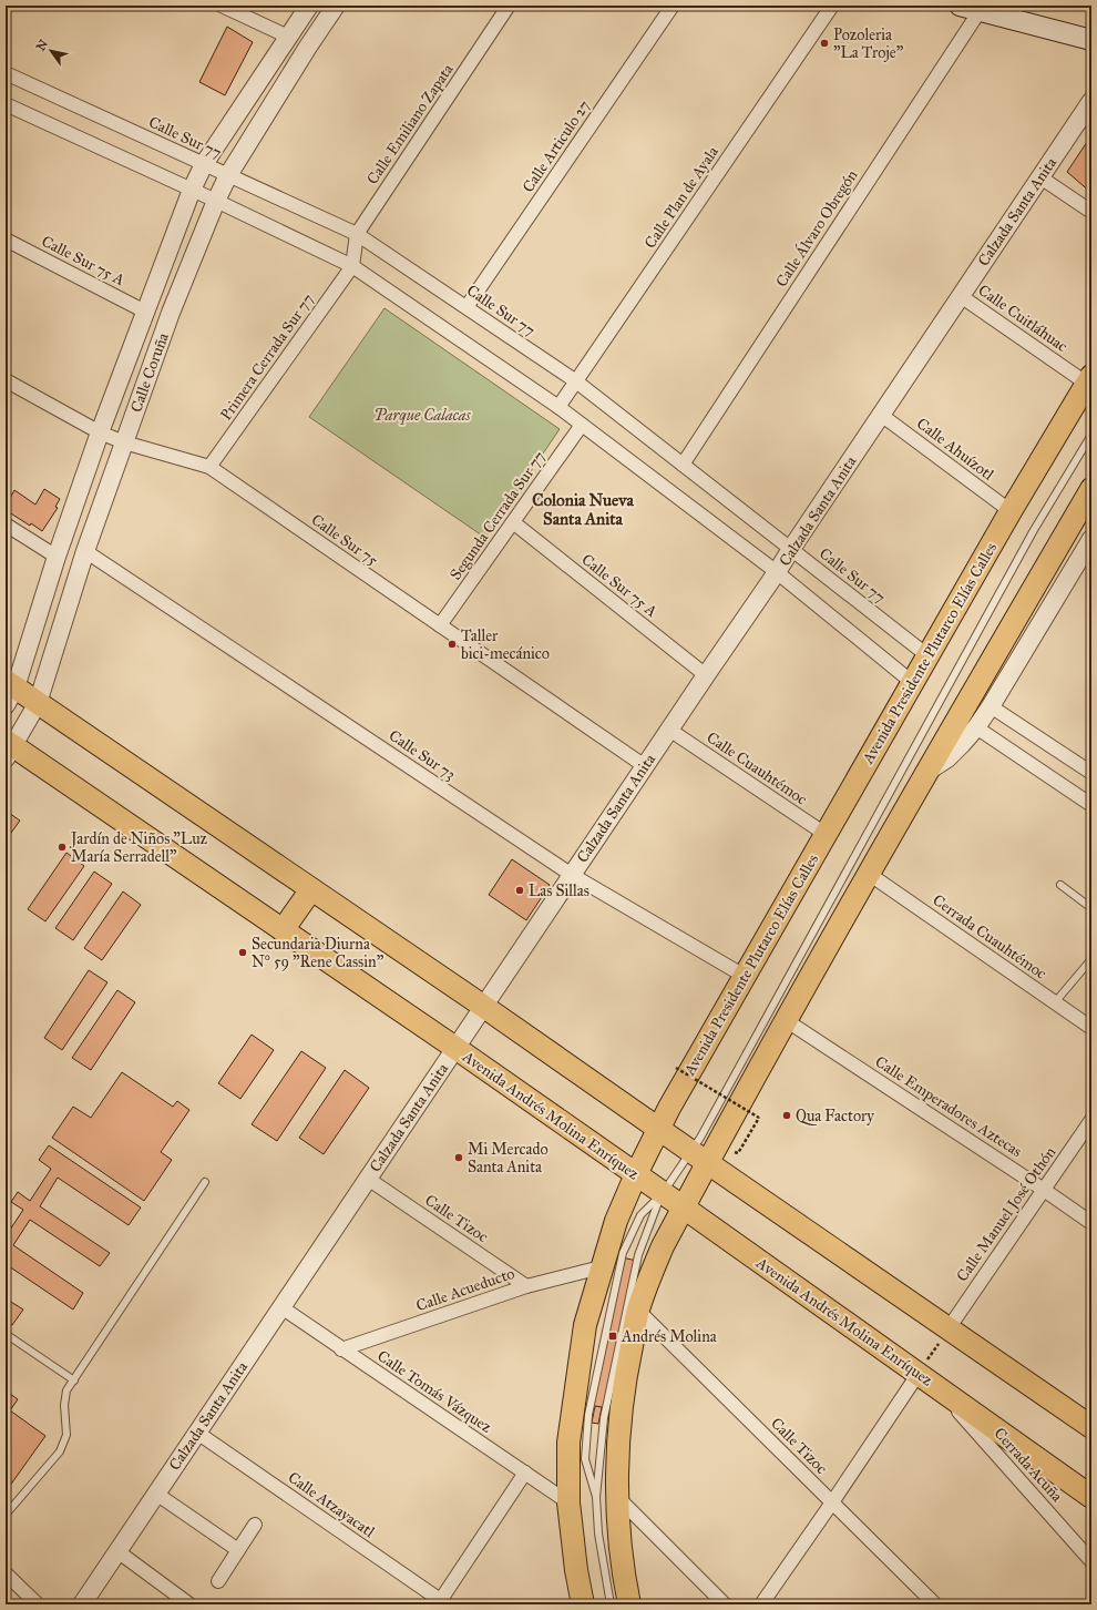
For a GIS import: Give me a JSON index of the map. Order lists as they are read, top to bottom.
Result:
{
  "streets": {
    "main road": ["Avenida Presidente Plutarco Elías Calles", "Avenida Andrés Molina Enríquez"],
    "street": [
      "Calle Emiliano Zapata",
      "Calle Sur 77",
      "Calle Articulo 27",
      "Calle Plan de Ayala",
      "Calzada Santa Anita",
      "Calle Álvaro Obregón",
      "Calle Sur 75 A",
      "Calle Cuitláhuac",
      "Primera Cerrada Sur 77",
      "Calle Coruña",
      "Calle Ahuízotl",
      "Segunda Cerrada Sur 77",
      "Calle Sur 75",
      "Calle Sur 73",
      "Calle Cuauhtémoc",
      "Cerrada Cuauhtémoc",
      "Calle Emperadores Aztecas",
      "Calle Manuel José Othón",
      "Calle Tizoc",
      "Calle Acueducto",
      "Calle Tomás Vázquez",
      "Cerrada Acuña",
      "Calle Atzayacatl"
    ]
  },
  "crossings": [
    ["Calle Emiliano Zapata", "Calle Sur 77"],
    ["Calle Emiliano Zapata", "Primera Cerrada Sur 77"],
    ["Calle Sur 77", "Calle Articulo 27"],
    ["Calle Sur 77", "Calle Plan de Ayala"],
    ["Calle Sur 77", "Calzada Santa Anita"],
    ["Calle Sur 77", "Calle Álvaro Obregón"],
    ["Calle Sur 77", "Calle Coruña"],
    ["Calle Sur 77", "Avenida Presidente Plutarco Elías Calles"],
    ["Calzada Santa Anita", "Calle Sur 75 A"],
    ["Calzada Santa Anita", "Calle Cuitláhuac"],
    ["Calzada Santa Anita", "Calle Ahuízotl"],
    ["Calzada Santa Anita", "Calle Sur 75"],
    ["Calzada Santa Anita", "Calle Sur 73"],
    ["Calzada Santa Anita", "Calle Cuauhtémoc"],
    ["Calzada Santa Anita", "Avenida Andrés Molina Enríquez"],
    ["Calzada Santa Anita", "Calle Tizoc"],
    ["Calzada Santa Anita", "Calle Tomás Vázquez"],
    ["Calzada Santa Anita", "Calle Atzayacatl"],
    ["Calle Sur 75 A", "Calle Coruña"],
    ["Calle Sur 75 A", "Segunda Cerrada Sur 77"],
    ["Calle Cuitláhuac", "Avenida Presidente Plutarco Elías Calles"],
    ["Primera Cerrada Sur 77", "Calle Sur 75"],
    ["Calle Coruña", "Calle Sur 75"],
    ["Calle Coruña", "Calle Sur 73"],
    ["Calle Coruña", "Avenida Andrés Molina Enríquez"],
    ["Calle Ahuízotl", "Avenida Presidente Plutarco Elías Calles"],
    ["Segunda Cerrada Sur 77", "Calle Sur 75"],
    ["Avenida Presidente Plutarco Elías Calles", "Calle Sur 73"],
    ["Avenida Presidente Plutarco Elías Calles", "Calle Cuauhtémoc"],
    ["Avenida Presidente Plutarco Elías Calles", "Avenida Andrés Molina Enríquez"],
    ["Avenida Presidente Plutarco Elías Calles", "Calle Acueducto"],
    ["Avenida Presidente Plutarco Elías Calles", "Calle Tomás Vázquez"],
    ["Calle Emperadores Aztecas", "Calle Manuel José Othón"],
    ["Avenida Andrés Molina Enríquez", "Cerrada Acuña"],
    ["Calle Tizoc", "Calle Acueducto"],
    ["Calle Acueducto", "Calle Tomás Vázquez"]
  ],
  "districts": ["Colonia Nueva Santa Anita"],
  "parks": ["Parque Calacas"],
  "places": {
    "other": [
      "Pozoleria \"La Troje\"",
      "Taller bici-mecánico",
      "Jardín de Niños \"Luz María Serradell\"",
      "Las Sillas",
      "Secundaria Diurna N° 59 \"Rene Cassin\"",
      "Qua Factory",
      "Mi Mercado Santa Anita"
    ],
    "transit": ["Andrés Molina"]
  },
  "north": "top left"
}
